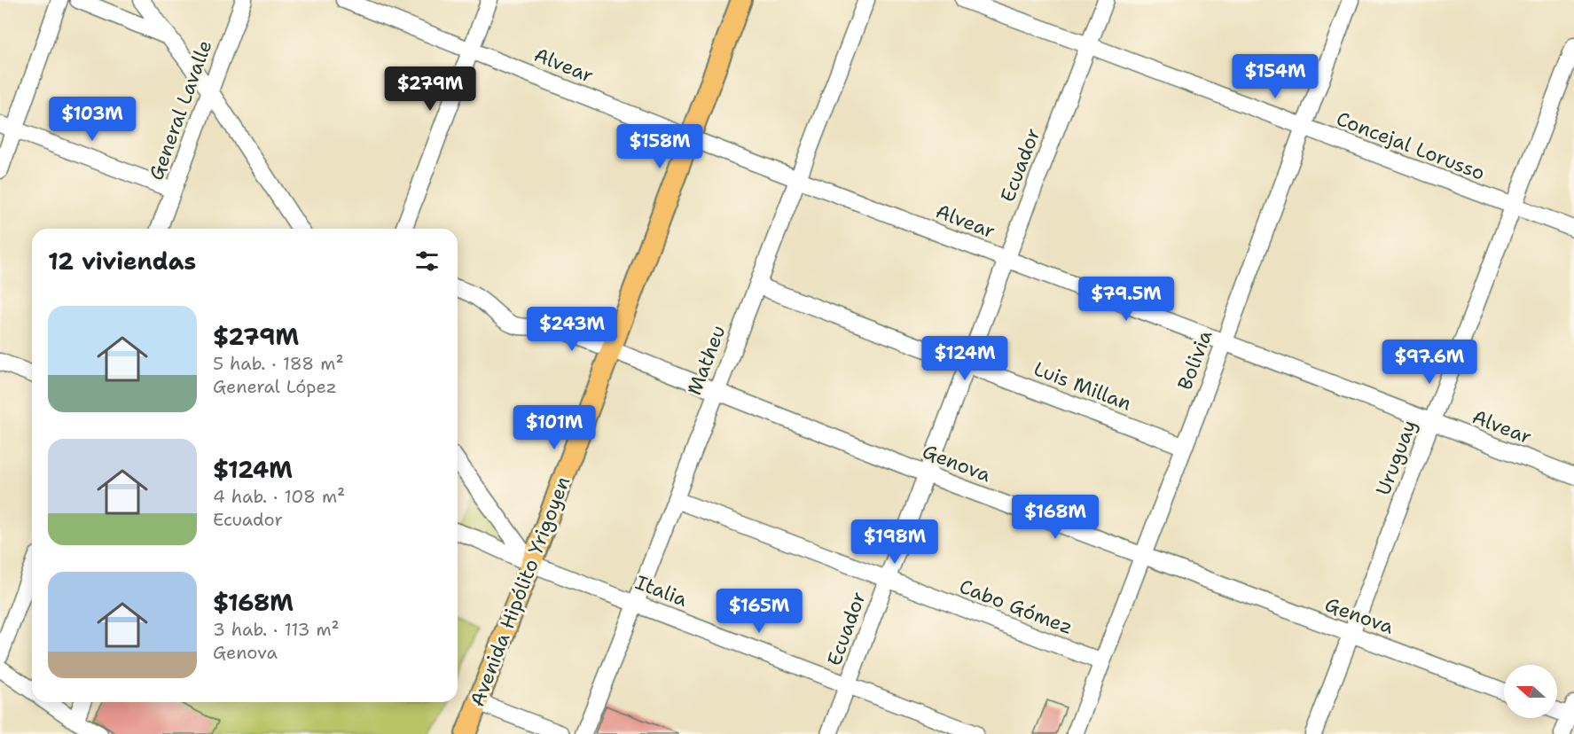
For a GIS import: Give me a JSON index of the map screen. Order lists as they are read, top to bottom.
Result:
{
  "streets": {
    "main road": ["Avenida Hipólito Yrigoyen"],
    "street": [
      "Alvear",
      "General Lavalle",
      "Concejal Lorusso",
      "Ecuador",
      "Matheu",
      "Bolivia",
      "Luis Millan",
      "Uruguay",
      "Genova",
      "Italia",
      "Cabo Gómez"
    ]
  },
  "crossings": [
    ["Alvear", "Ecuador"],
    ["Alvear", "Matheu"],
    ["Alvear", "Bolivia"],
    ["Alvear", "Uruguay"],
    ["Alvear", "Avenida Hipólito Yrigoyen"],
    ["Concejal Lorusso", "Ecuador"],
    ["Concejal Lorusso", "Bolivia"],
    ["Concejal Lorusso", "Uruguay"],
    ["Ecuador", "Luis Millan"],
    ["Ecuador", "Genova"],
    ["Ecuador", "Italia"],
    ["Ecuador", "Cabo Gómez"],
    ["Matheu", "Luis Millan"],
    ["Matheu", "Genova"],
    ["Matheu", "Italia"],
    ["Matheu", "Cabo Gómez"],
    ["Bolivia", "Luis Millan"],
    ["Bolivia", "Genova"],
    ["Bolivia", "Cabo Gómez"],
    ["Uruguay", "Genova"],
    ["Genova", "Avenida Hipólito Yrigoyen"],
    ["Italia", "Avenida Hipólito Yrigoyen"]
  ],
  "north": "left",
  "page": {
    "price": [
      "$154M",
      "$279M",
      "$103M",
      "$158M",
      "$79.5M",
      "$243M",
      "$124M",
      "$97.6M",
      "$101M",
      "$168M",
      "$198M",
      "$165M"
    ],
    "heading": "12 viviendas",
    "list": [
      {
        "name": "$279M",
        "note": "5 hab. · 188 m² · General López"
      },
      {
        "name": "$124M",
        "note": "4 hab. · 108 m² · Ecuador"
      },
      {
        "name": "$168M",
        "note": "3 hab. · 113 m² · Genova"
      }
    ]
  }
}
